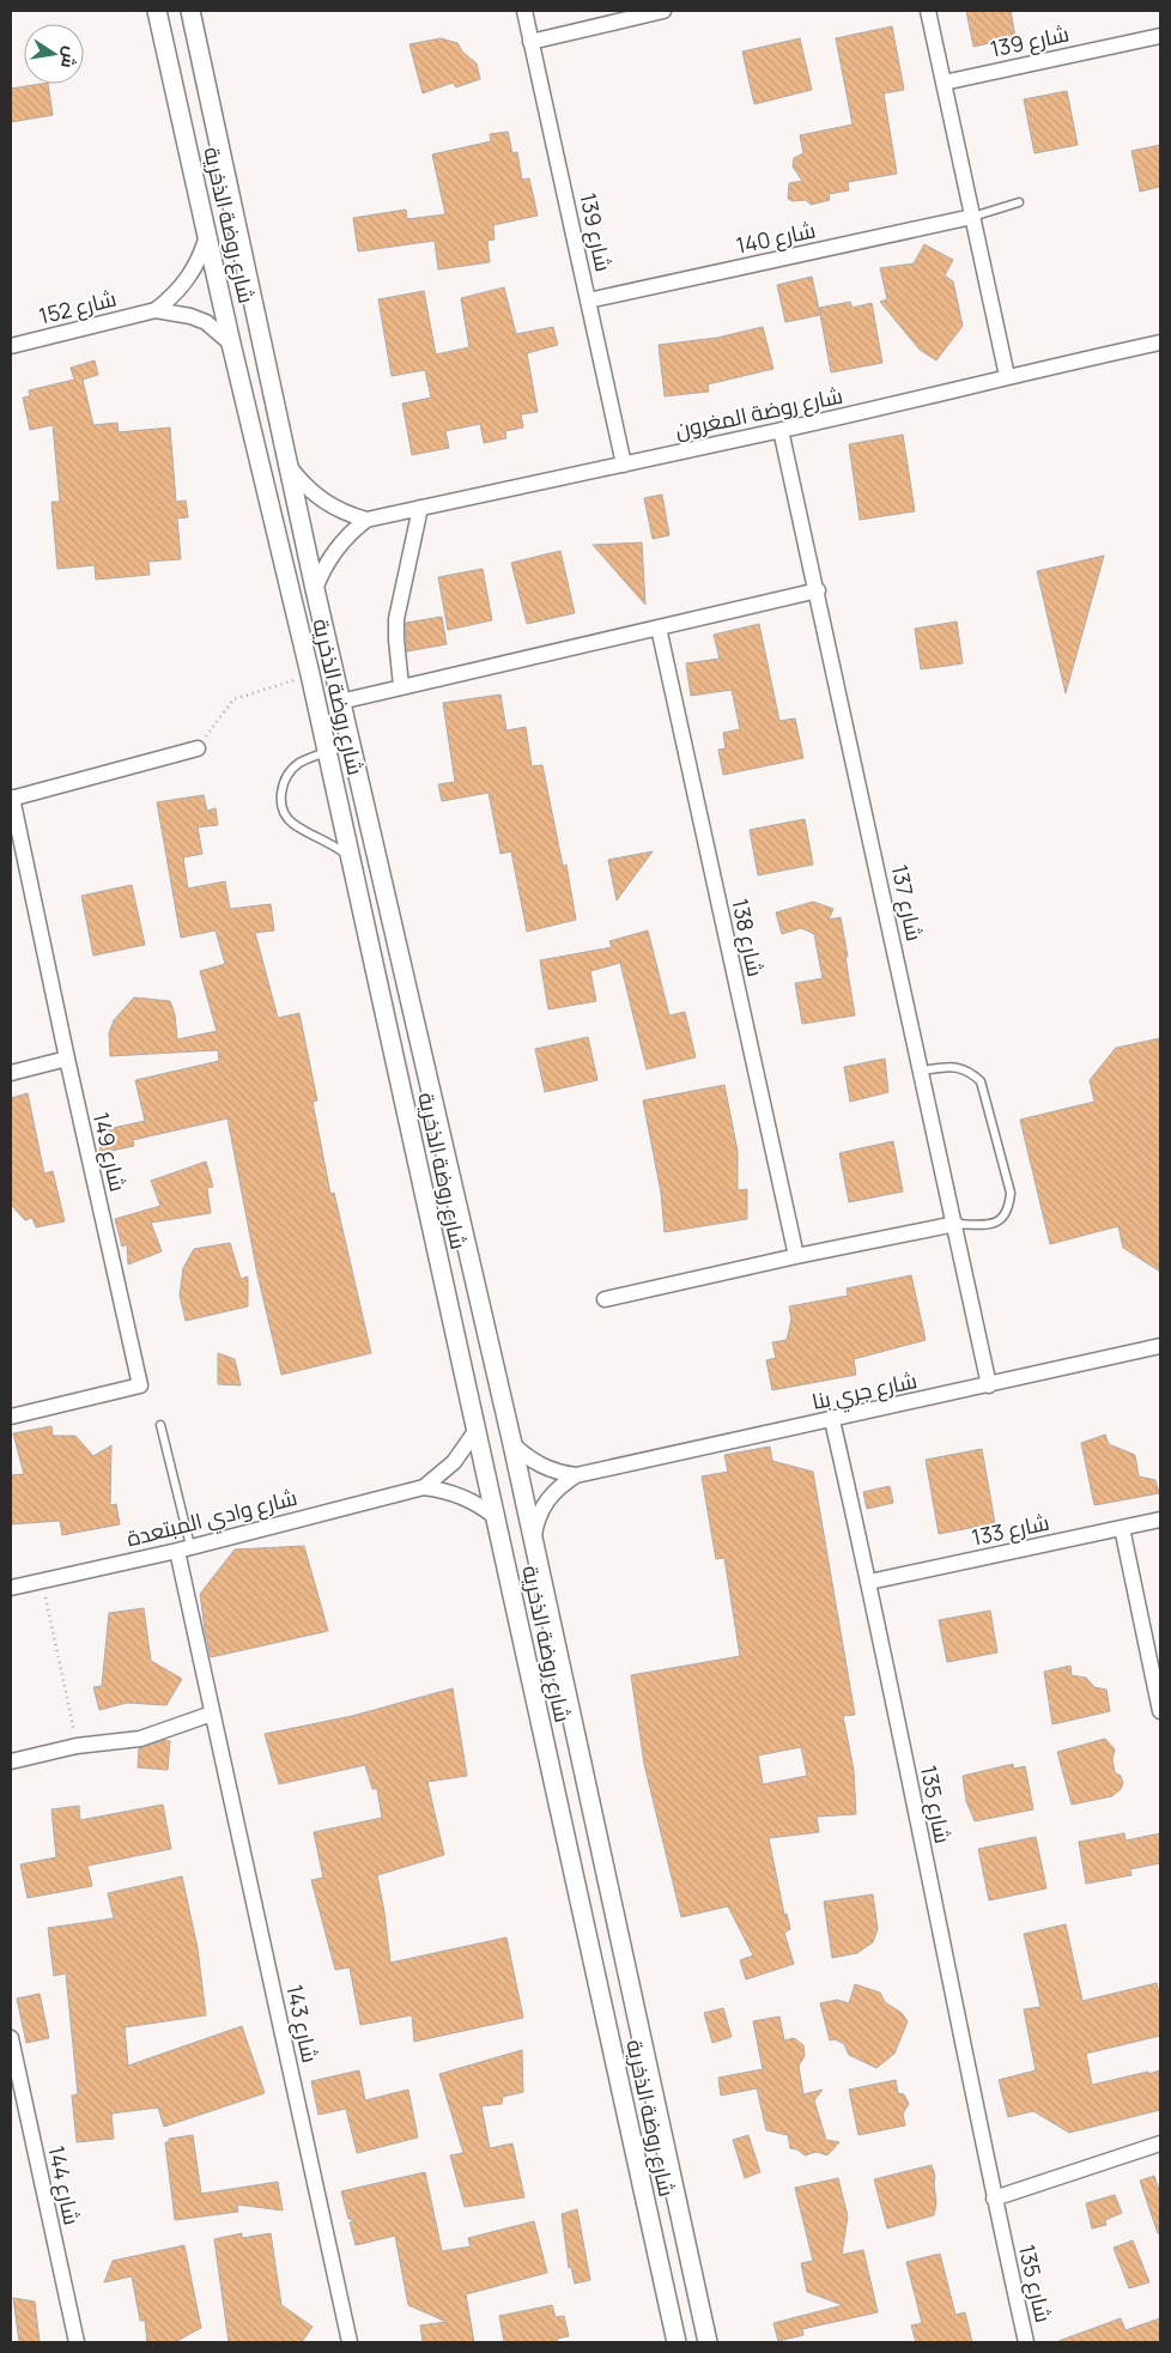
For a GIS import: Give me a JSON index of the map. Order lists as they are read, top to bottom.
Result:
{
  "streets": {
    "street": [
      "شارع 139",
      "شارع روضة الذخرية",
      "شارع 140",
      "شارع 152",
      "شارع روضة المغرون",
      "شارع 137",
      "شارع 138",
      "شارع 149",
      "شارع جري بنا",
      "شارع وادي المبتعدة",
      "شارع 133",
      "شارع 135",
      "شارع 143",
      "شارع 144"
    ]
  },
  "crossings": [
    ["شارع 139", "شارع 140"],
    ["شارع 139", "شارع روضة المغرون"],
    ["شارع روضة الذخرية", "شارع 152"],
    ["شارع روضة الذخرية", "شارع روضة المغرون"],
    ["شارع روضة الذخرية", "شارع جري بنا"],
    ["شارع روضة الذخرية", "شارع وادي المبتعدة"],
    ["شارع روضة المغرون", "شارع 137"],
    ["شارع 137", "شارع جري بنا"],
    ["شارع جري بنا", "شارع 135"],
    ["شارع وادي المبتعدة", "شارع 143"],
    ["شارع 133", "شارع 135"]
  ],
  "north": "right"
}
